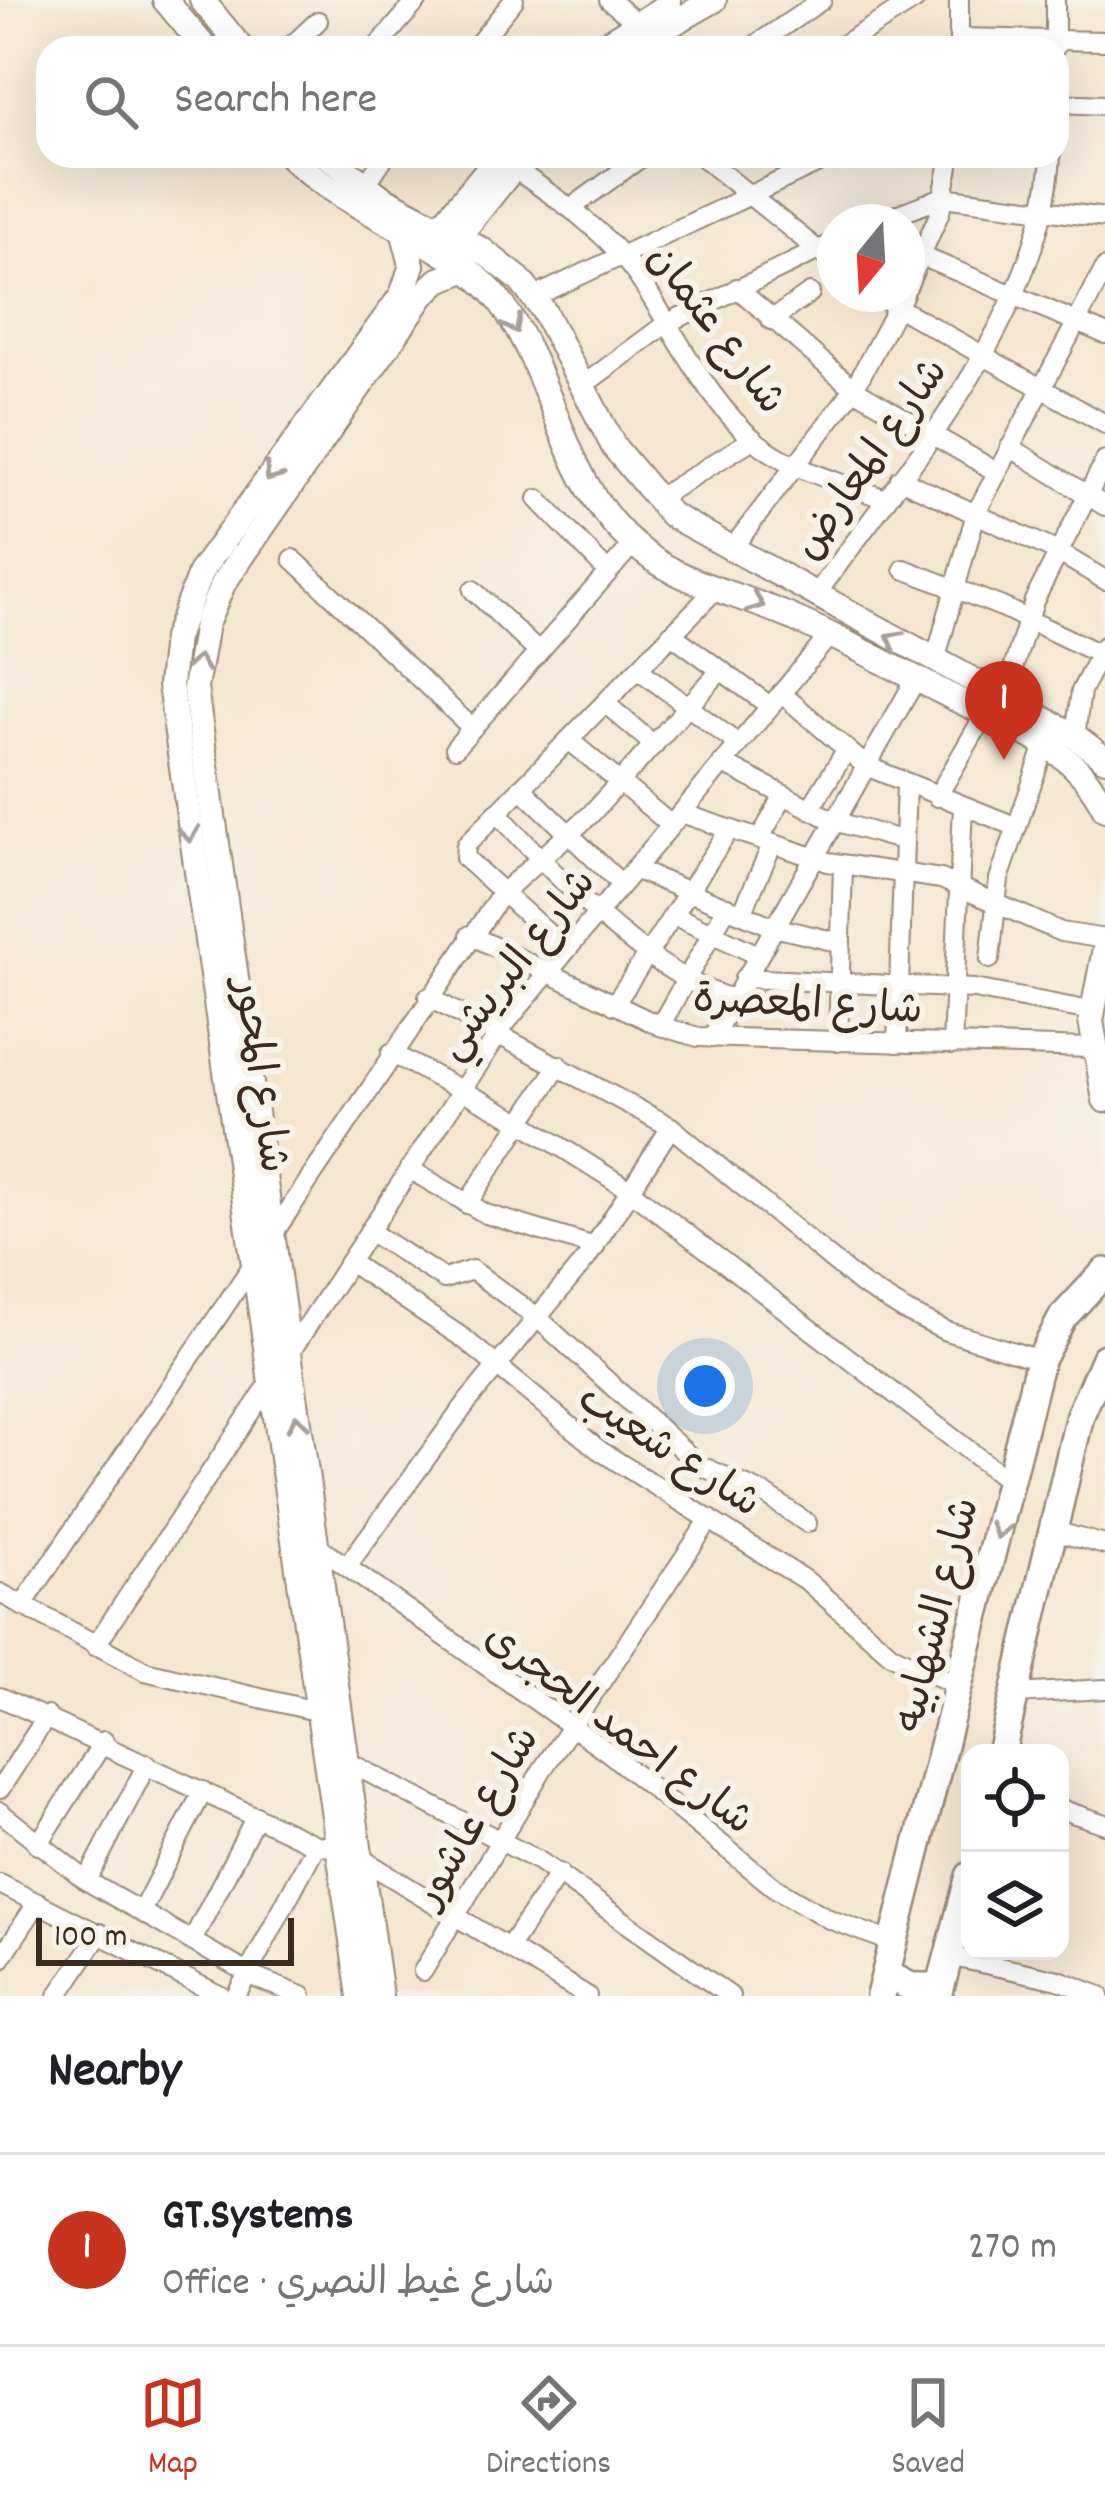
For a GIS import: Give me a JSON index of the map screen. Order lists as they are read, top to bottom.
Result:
{
  "streets": {
    "highway": ["شارع الشهابيه"],
    "main road": ["شارع المحور"],
    "street": [
      "شارع عثمان",
      "شارع المعارض",
      "شارع البريشي",
      "شارع المعصرة",
      "شارع شعيب",
      "شارع احمد الحجرى",
      "شارع عاشور"
    ]
  },
  "crossings": [
    ["شارع عثمان", "شارع المعارض"],
    ["شارع البريشي", "شارع المعصرة"],
    ["شارع البريشي", "شارع المحور"],
    ["شارع البريشي", "شارع شعيب"],
    ["شارع المحور", "شارع احمد الحجرى"],
    ["شارع شعيب", "شارع الشهابيه"],
    ["شارع شعيب", "شارع عاشور"],
    ["شارع الشهابيه", "شارع احمد الحجرى"],
    ["شارع احمد الحجرى", "شارع عاشور"]
  ],
  "scale_bar": "100 m",
  "north": "bottom",
  "page": {
    "search": "Search here",
    "pins": "1",
    "scale": "100 m",
    "heading": "Nearby",
    "list": [
      {
        "mark": "1",
        "name": "GT.Systems",
        "note": "Office · شارع غيط النصري",
        "value": "270 m"
      }
    ],
    "nav": ["Map", "Directions", "Saved"]
  }
}
